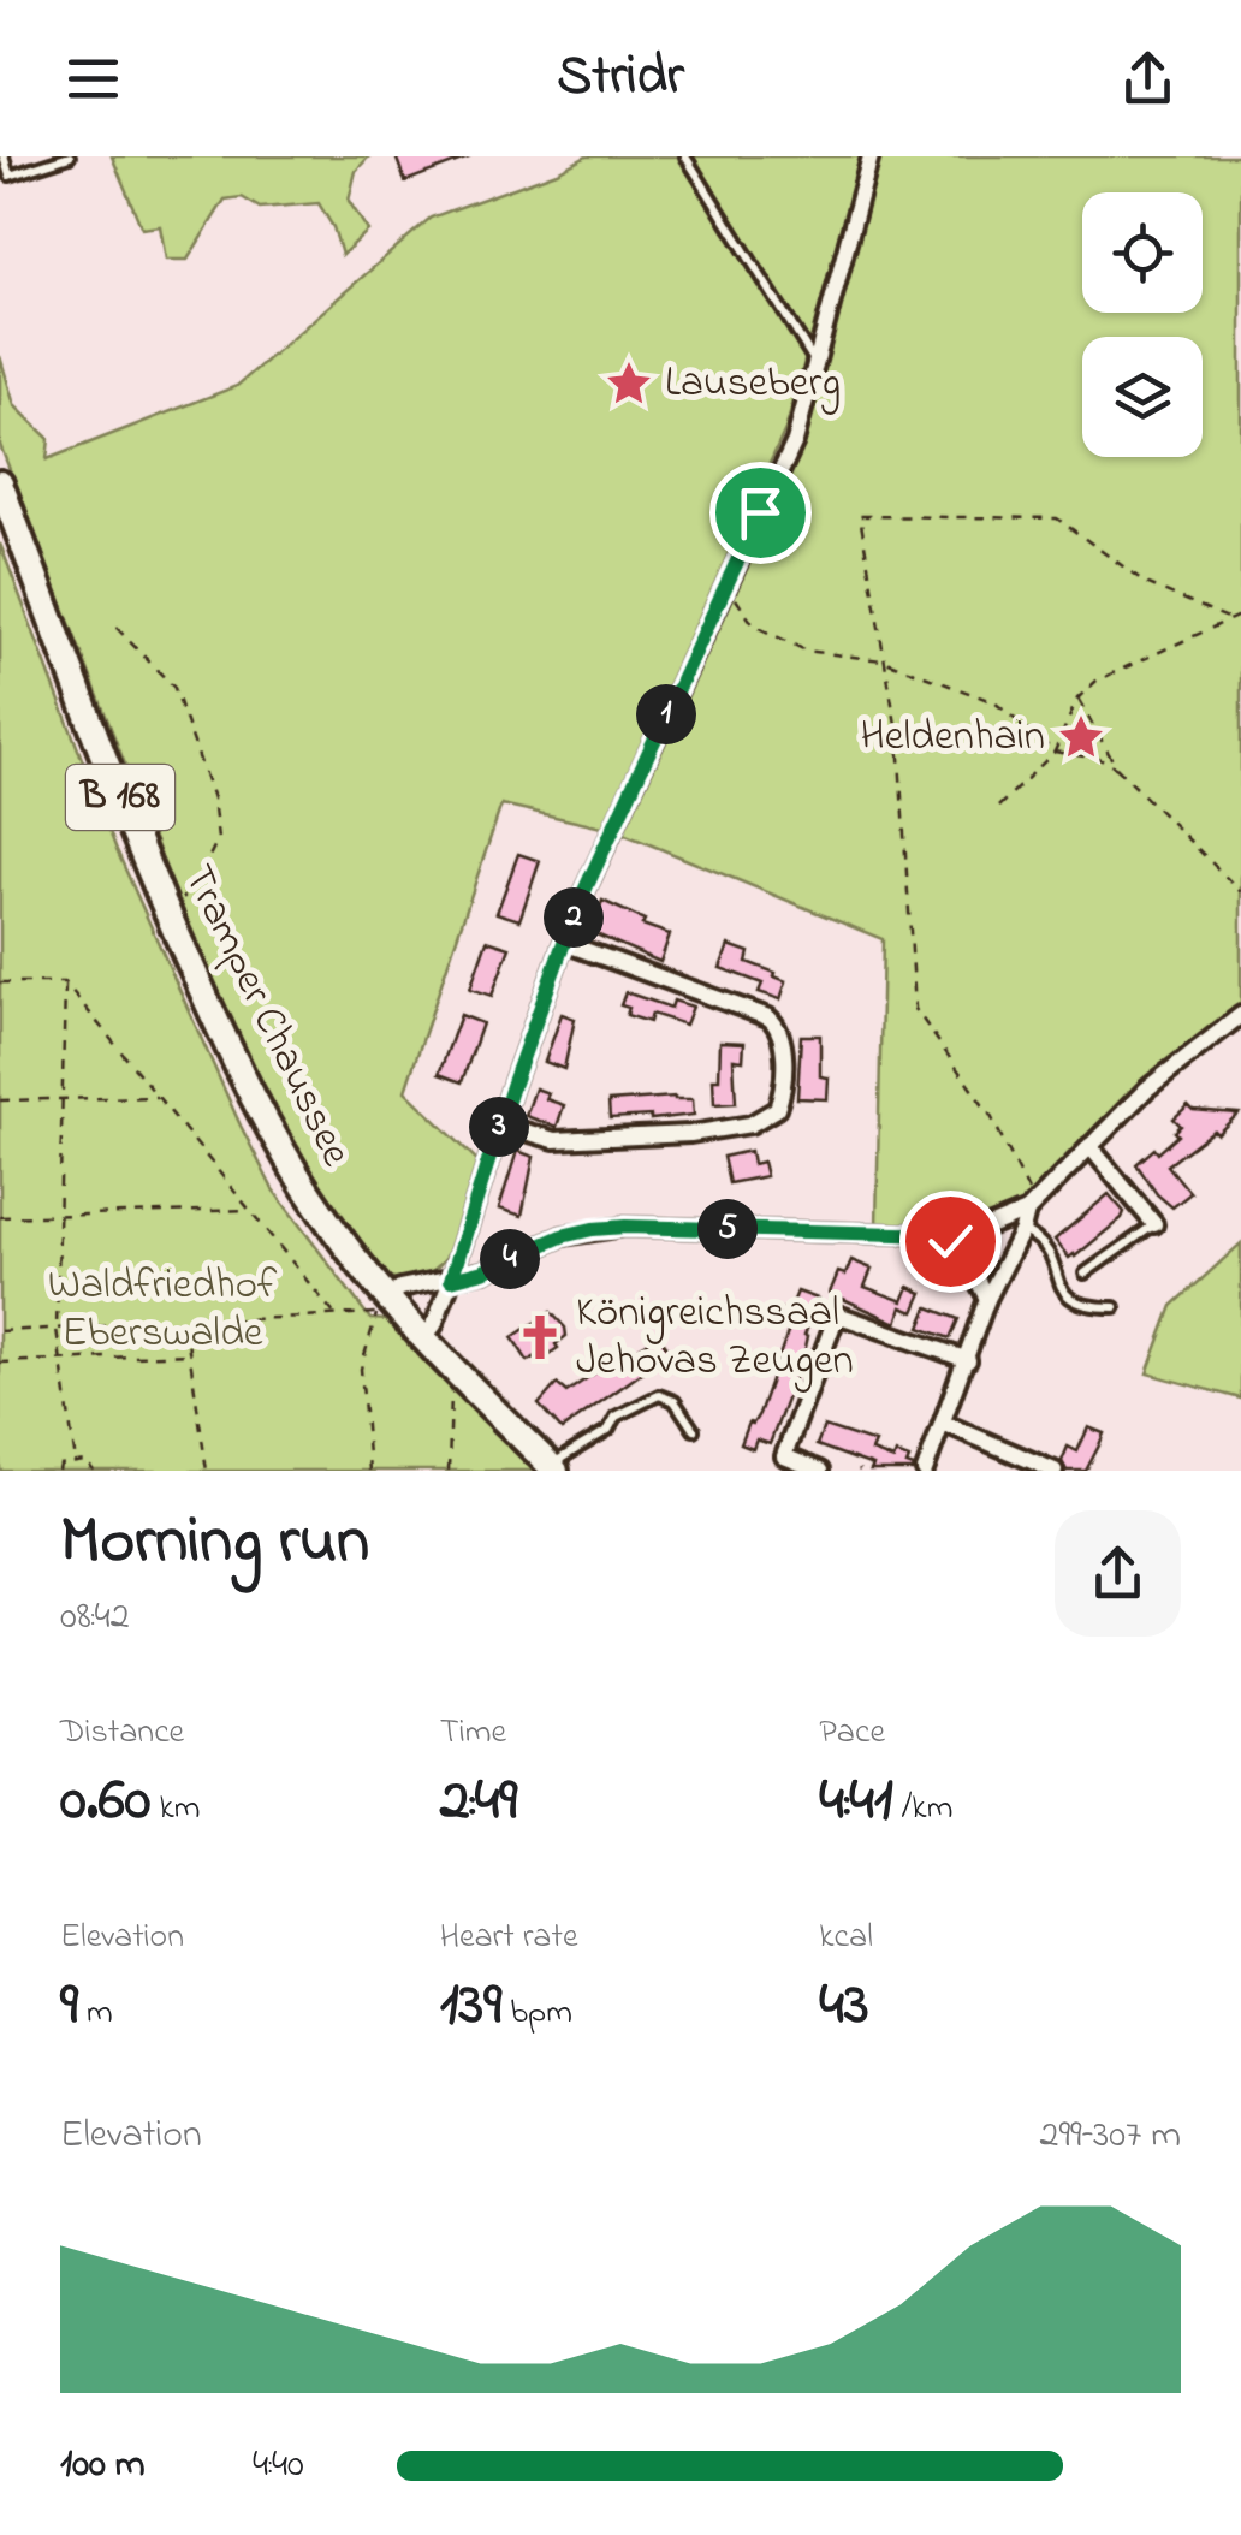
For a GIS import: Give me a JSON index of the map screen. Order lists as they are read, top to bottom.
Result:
{
  "streets": {
    "main road": ["B 168", "Tramper Chaussee"]
  },
  "crossings": [
    ["B 168", "Tramper Chaussee"]
  ],
  "parks": ["Waldfriedhof Eberswalde"],
  "places": {
    "place": ["Lauseberg", "Heldenhain"],
    "church": ["Königreichssaal Jehovas Zeugen"]
  },
  "page": {
    "header": "Stridr",
    "pins": [
      "1",
      "2",
      "3",
      "5",
      "4"
    ],
    "heading": ["Morning run", "08:42"],
    "stats": [
      ["Distance", "0.60 km"],
      ["Time", "2:49"],
      ["Pace", "4:41 /km"],
      ["Elevation", "9 m"],
      ["Heart rate", "139 bpm"],
      ["kcal", "43"]
    ],
    "chart": ["Elevation", "299–307 m"],
    "list": [
      {
        "name": "100 m",
        "note": "4:40"
      }
    ]
  }
}
